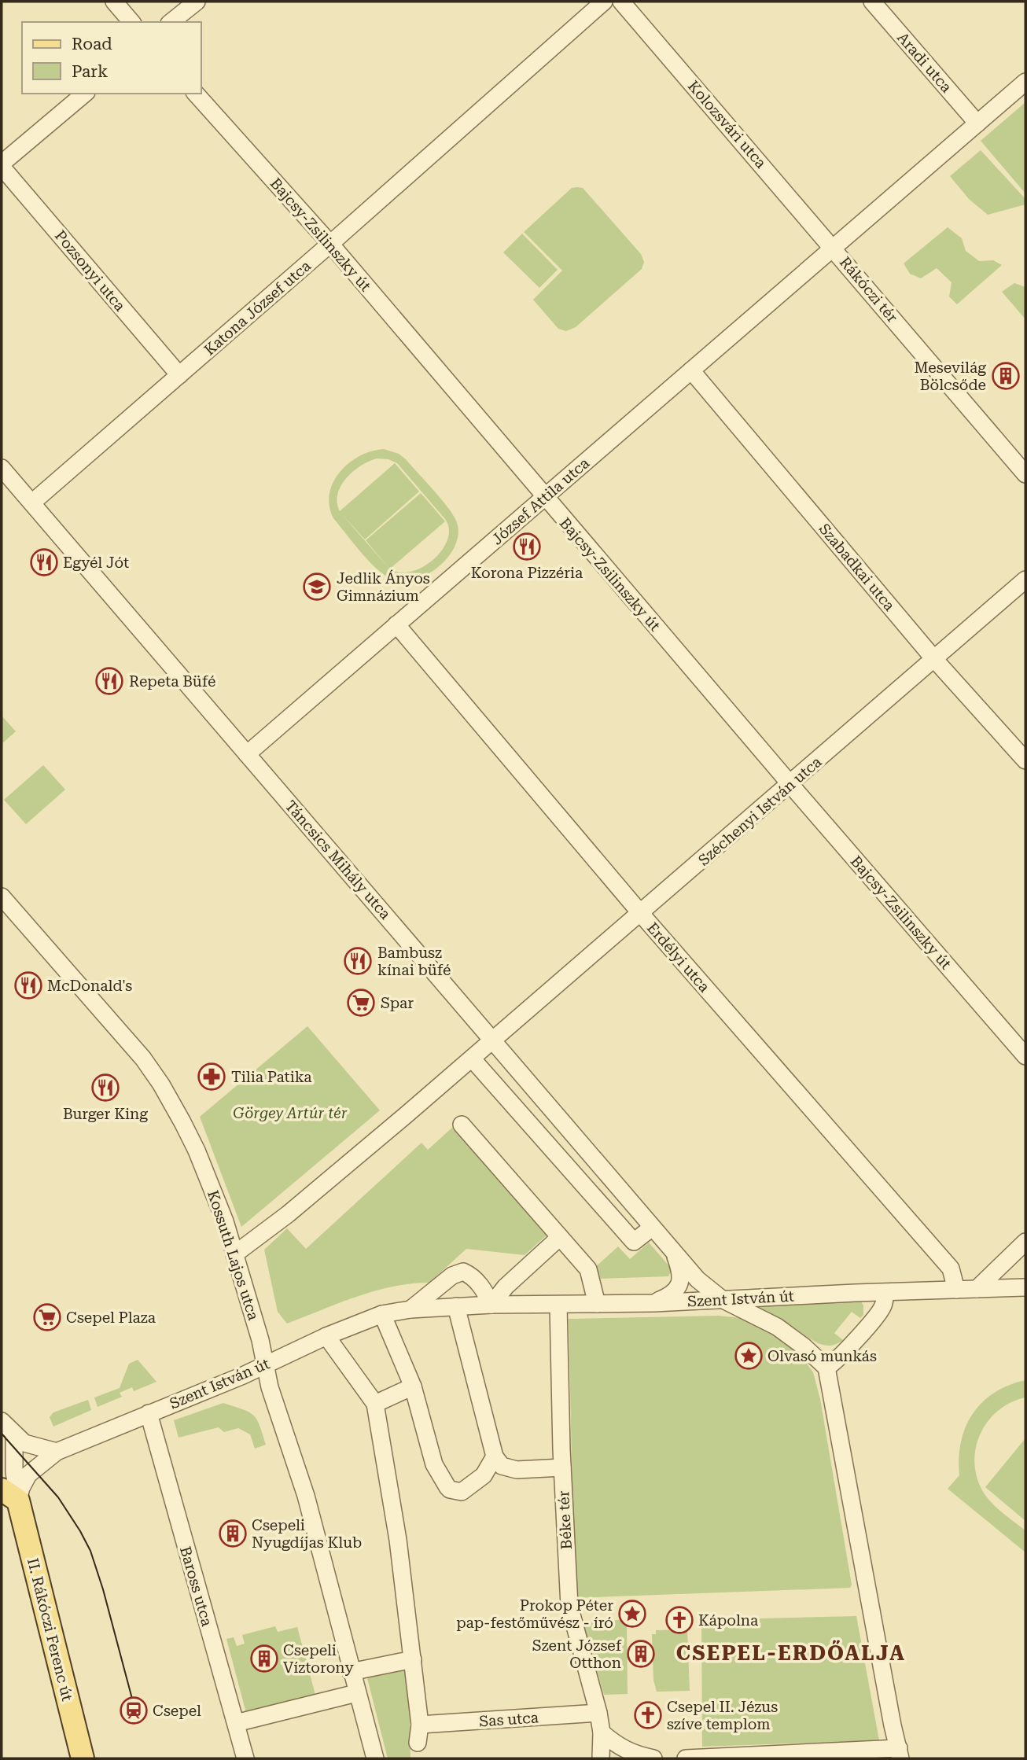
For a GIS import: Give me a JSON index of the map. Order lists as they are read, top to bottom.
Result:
{
  "streets": {
    "main road": ["II. Rákóczi Ferenc út"],
    "street": [
      "Aradi utca",
      "Kolozsvári utca",
      "Bajcsy-Zsilinszky út",
      "Pozsonyi utca",
      "Rákóczi tér",
      "Katona József utca",
      "József Attila utca",
      "Szabadkai utca",
      "Széchenyi István utca",
      "Táncsics Mihály utca",
      "Erdélyi utca",
      "Kossuth Lajos utca",
      "Szent István út",
      "Béke tér",
      "Baross utca",
      "Sas utca"
    ]
  },
  "crossings": [
    ["Aradi utca", "Rákóczi tér"],
    ["Kolozsvári utca", "Rákóczi tér"],
    ["Kolozsvári utca", "József Attila utca"],
    ["Bajcsy-Zsilinszky út", "Katona József utca"],
    ["Bajcsy-Zsilinszky út", "József Attila utca"],
    ["Bajcsy-Zsilinszky út", "Széchenyi István utca"],
    ["Pozsonyi utca", "Katona József utca"],
    ["Rákóczi tér", "József Attila utca"],
    ["Katona József utca", "Táncsics Mihály utca"],
    ["József Attila utca", "Szabadkai utca"],
    ["József Attila utca", "Táncsics Mihály utca"],
    ["József Attila utca", "Erdélyi utca"],
    ["Szabadkai utca", "Széchenyi István utca"],
    ["Széchenyi István utca", "Táncsics Mihály utca"],
    ["Széchenyi István utca", "Erdélyi utca"],
    ["Táncsics Mihály utca", "Szent István út"],
    ["Erdélyi utca", "Szent István út"],
    ["Kossuth Lajos utca", "Szent István út"],
    ["Szent István út", "Béke tér"],
    ["Szent István út", "Baross utca"],
    ["Szent István út", "II. Rákóczi Ferenc út"],
    ["Béke tér", "Sas utca"]
  ],
  "districts": ["CSEPEL-ERDŐALJA"],
  "parks": ["Görgey Artúr tér"],
  "places": {
    "building": [
      "Mesevilág Bölcsőde",
      "Csepeli Nyugdíjas Klub",
      "Szent József Otthon",
      "Csepeli Víztorony"
    ],
    "restaurant": [
      "Korona Pizzéria",
      "Egyél Jót",
      "Repeta Büfé",
      "Bambusz kínai büfé",
      "McDonald's",
      "Burger King"
    ],
    "school or university": ["Jedlik Ányos Gimnázium"],
    "supermarket": ["Spar", "Csepel Plaza"],
    "pharmacy": ["Tilia Patika"],
    "place": ["Olvasó munkás", "Prokop Péter pap-festőművész - író"],
    "church": ["Kápolna", "Csepel II. Jézus szíve templom"],
    "station": ["Csepel"]
  },
  "legend": ["Road", "Park"]
}
